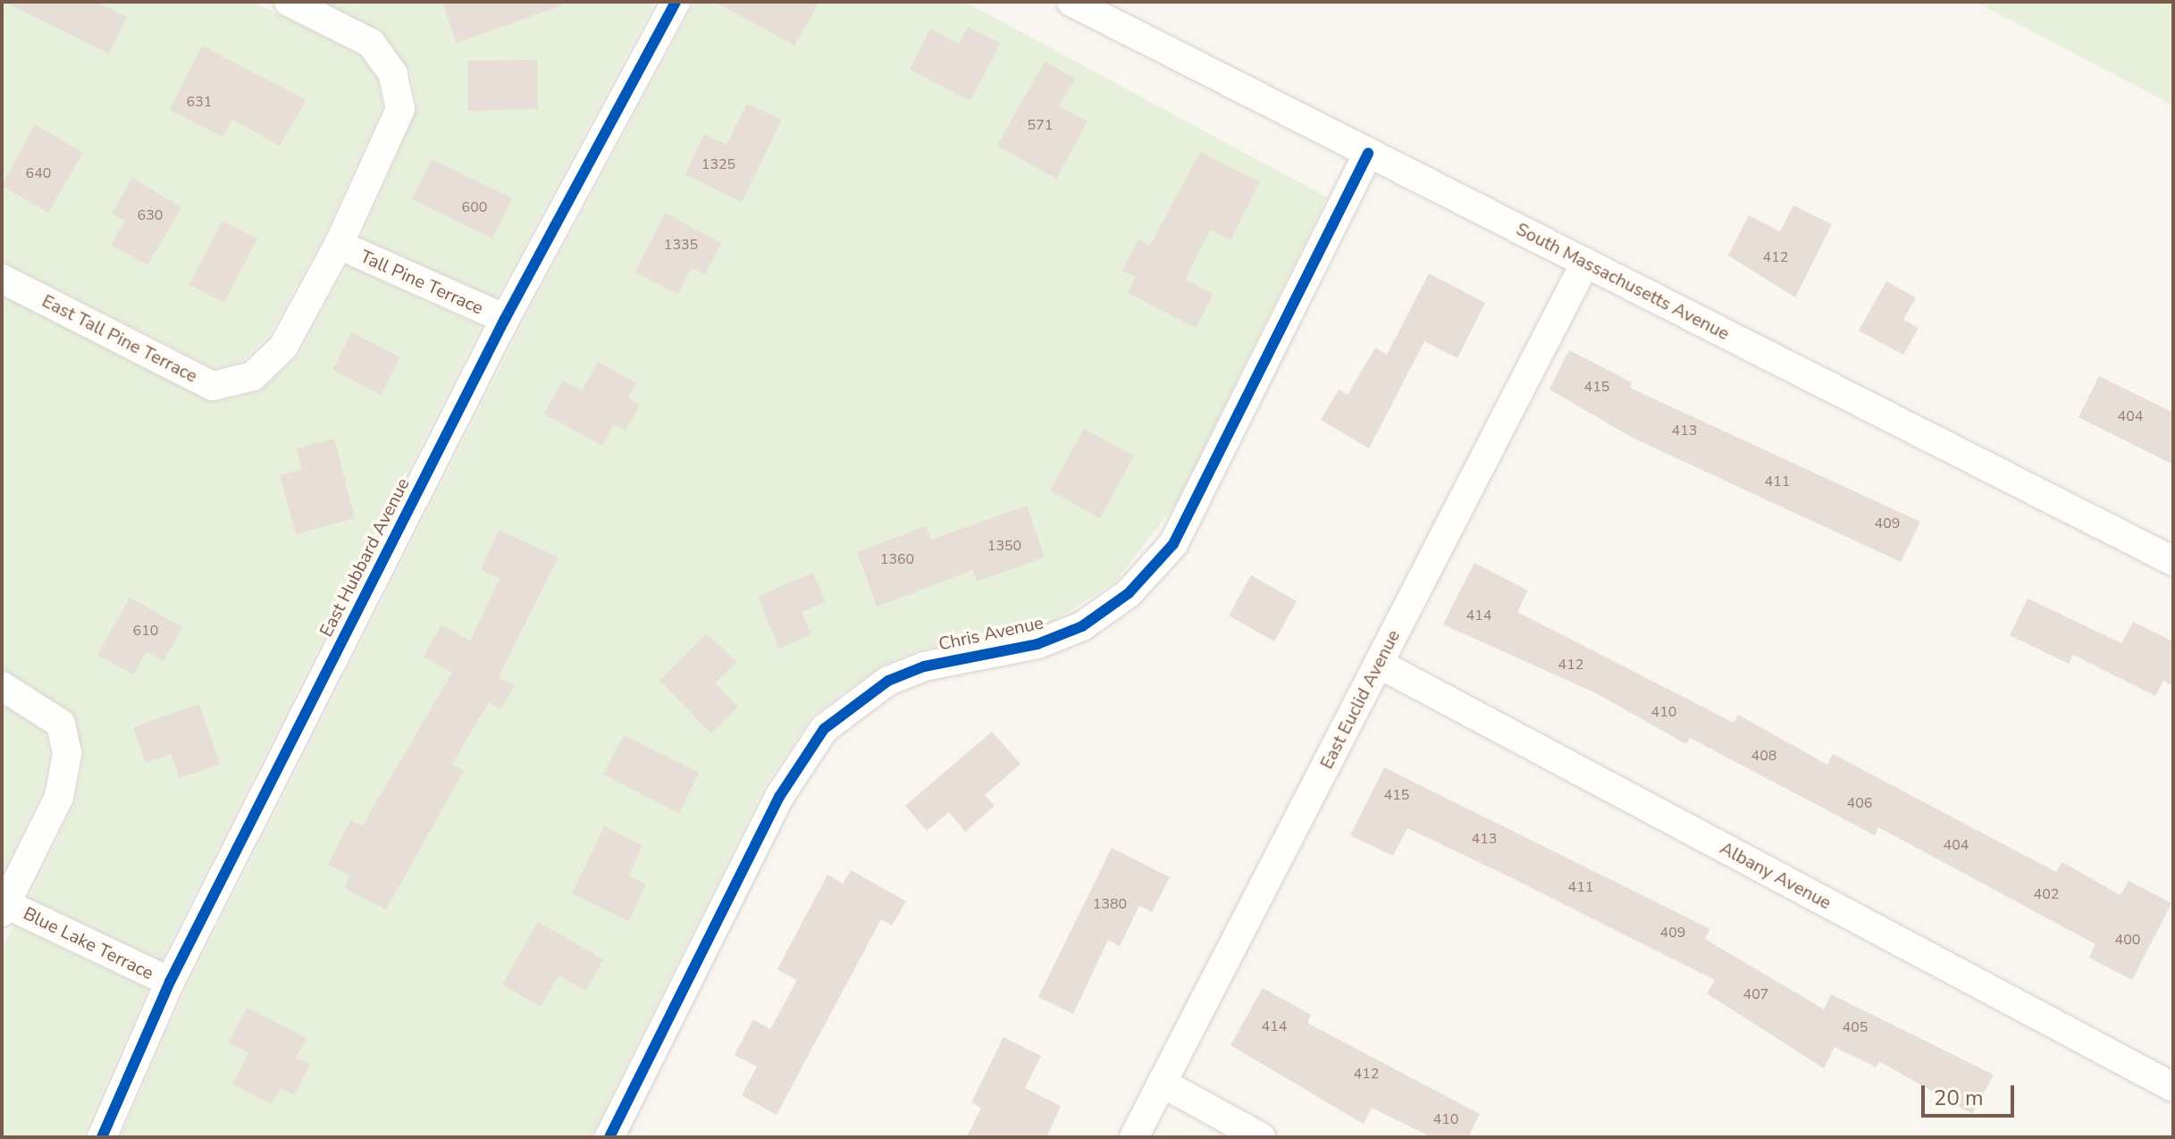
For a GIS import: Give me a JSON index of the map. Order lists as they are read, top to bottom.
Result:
{
  "streets": {
    "street": [
      "South Massachusetts Avenue",
      "Tall Pine Terrace",
      "East Tall Pine Terrace",
      "East Hubbard Avenue",
      "Chris Avenue",
      "East Euclid Avenue",
      "Albany Avenue",
      "Blue Lake Terrace"
    ]
  },
  "crossings": [
    ["South Massachusetts Avenue", "Chris Avenue"],
    ["South Massachusetts Avenue", "East Euclid Avenue"],
    ["Tall Pine Terrace", "East Tall Pine Terrace"],
    ["Tall Pine Terrace", "East Hubbard Avenue"],
    ["East Hubbard Avenue", "Blue Lake Terrace"],
    ["East Euclid Avenue", "Albany Avenue"]
  ],
  "house_numbers": [
    "631",
    "571",
    "1325",
    "640",
    "600",
    "630",
    "1335",
    "412",
    "415",
    "404",
    "413",
    "411",
    "409",
    "1350",
    "1360",
    "414",
    "610",
    "412",
    "410",
    "408",
    "415",
    "406",
    "413",
    "404",
    "411",
    "402",
    "1380",
    "409",
    "400",
    "407",
    "414",
    "405",
    "412",
    "410"
  ],
  "scale_bar": "20 m"
}
